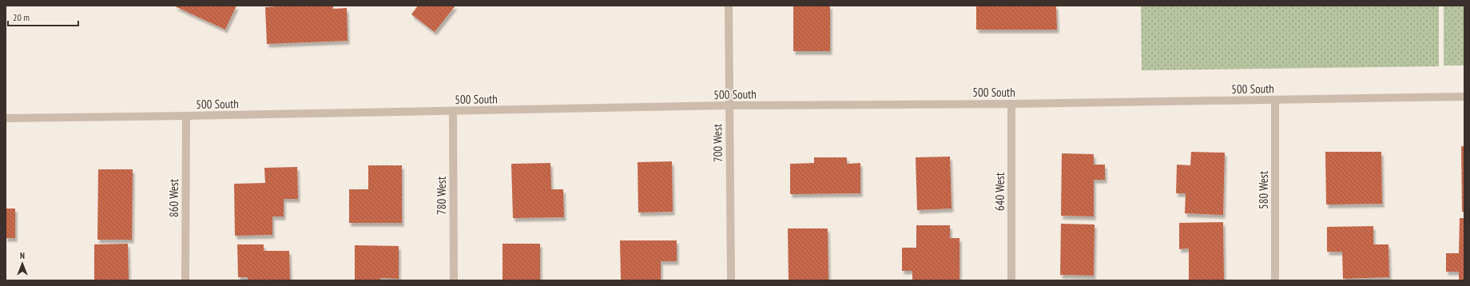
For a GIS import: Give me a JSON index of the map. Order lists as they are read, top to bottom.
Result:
{
  "streets": {
    "street": [
      "500 South",
      "700 West",
      "580 West",
      "640 West",
      "780 West",
      "860 West"
    ]
  },
  "crossings": [
    ["500 South", "700 West"],
    ["500 South", "580 West"],
    ["500 South", "640 West"],
    ["500 South", "780 West"],
    ["500 South", "860 West"]
  ],
  "scale_bar": "20 m",
  "north": "top"
}
